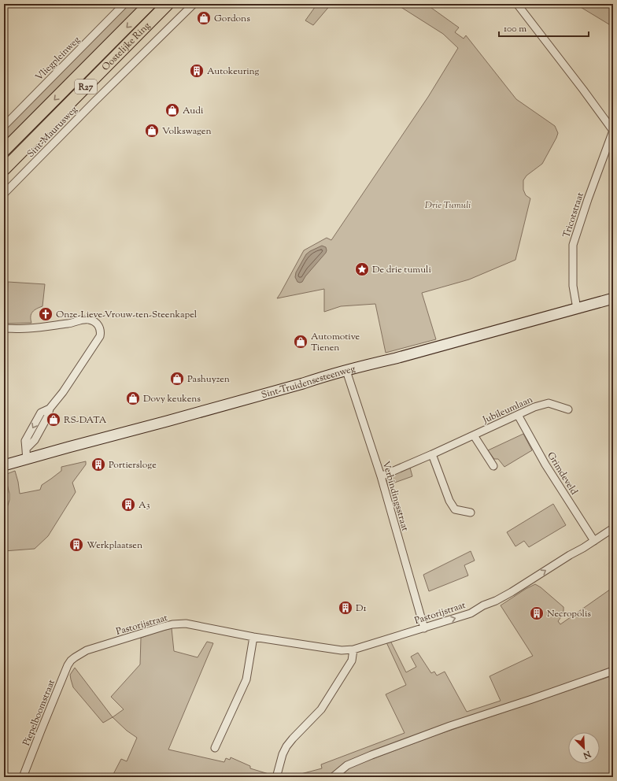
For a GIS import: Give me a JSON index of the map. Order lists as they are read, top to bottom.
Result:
{
  "streets": {
    "highway": ["Oostelijke Ring", "R27"],
    "main road": ["Sint-Truidensesteenweg"],
    "street": [
      "Vliegpleinweg",
      "Sint-Maurusweg",
      "Tricotstraat",
      "Jubileumlaan",
      "Grimdeveld",
      "Verbindingsstraat",
      "Pastorijstraat",
      "Piepelboomstraat"
    ]
  },
  "crossings": [
    ["Tricotstraat", "Sint-Truidensesteenweg"],
    ["Sint-Truidensesteenweg", "Verbindingsstraat"],
    ["Jubileumlaan", "Grimdeveld"],
    ["Jubileumlaan", "Verbindingsstraat"],
    ["Grimdeveld", "Pastorijstraat"],
    ["Verbindingsstraat", "Pastorijstraat"],
    ["Pastorijstraat", "Piepelboomstraat"]
  ],
  "parks": ["Drie Tumuli"],
  "places": {
    "shop": [
      "Gordons",
      "Audi",
      "Volkswagen",
      "Automotive Tienen",
      "Pashuyzen",
      "Dovy keukens",
      "RS-DATA"
    ],
    "building": [
      "Autokeuring",
      "Portiersloge",
      "A3",
      "Werkplaatsen",
      "D1",
      "Necropolis"
    ],
    "place": ["De drie tumuli"],
    "church": ["Onze-Lieve-Vrouw-ten-Steenkapel"]
  },
  "scale_bar": "100 m",
  "north": "bottom right"
}
